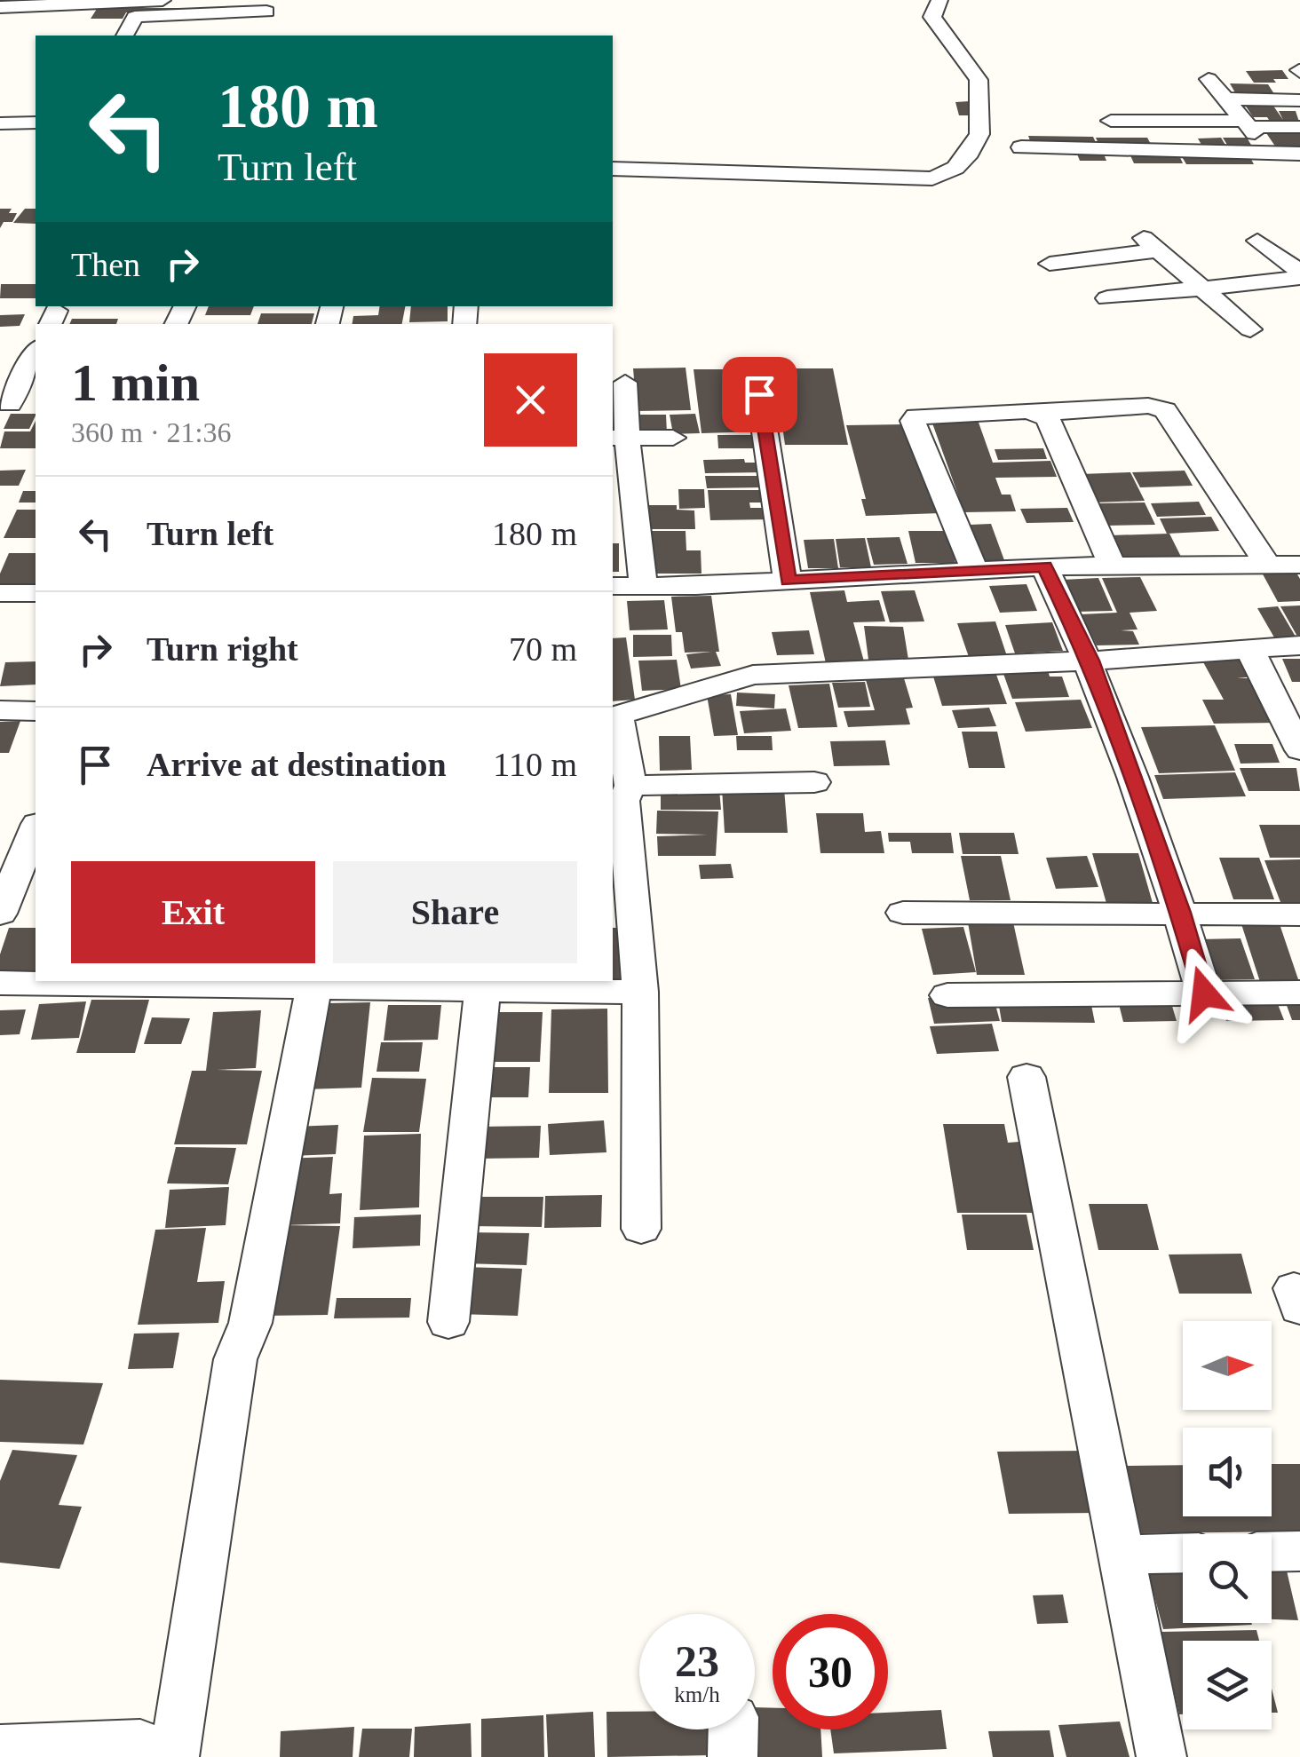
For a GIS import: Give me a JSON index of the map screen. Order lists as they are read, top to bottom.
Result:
{
  "north": "right",
  "page": {
    "turn": ["180 m", "Turn left"],
    "then": "Then",
    "heading": ["1 min", "360 m · 21:36"],
    "list": [
      {
        "name": "Turn left",
        "value": "180 m"
      },
      {
        "name": "Turn right",
        "value": "70 m"
      },
      {
        "name": "Arrive at destination",
        "value": "110 m"
      }
    ],
    "buttons": ["Exit", "Share"],
    "speed": "23 km/h",
    "limit": "30"
  }
}
